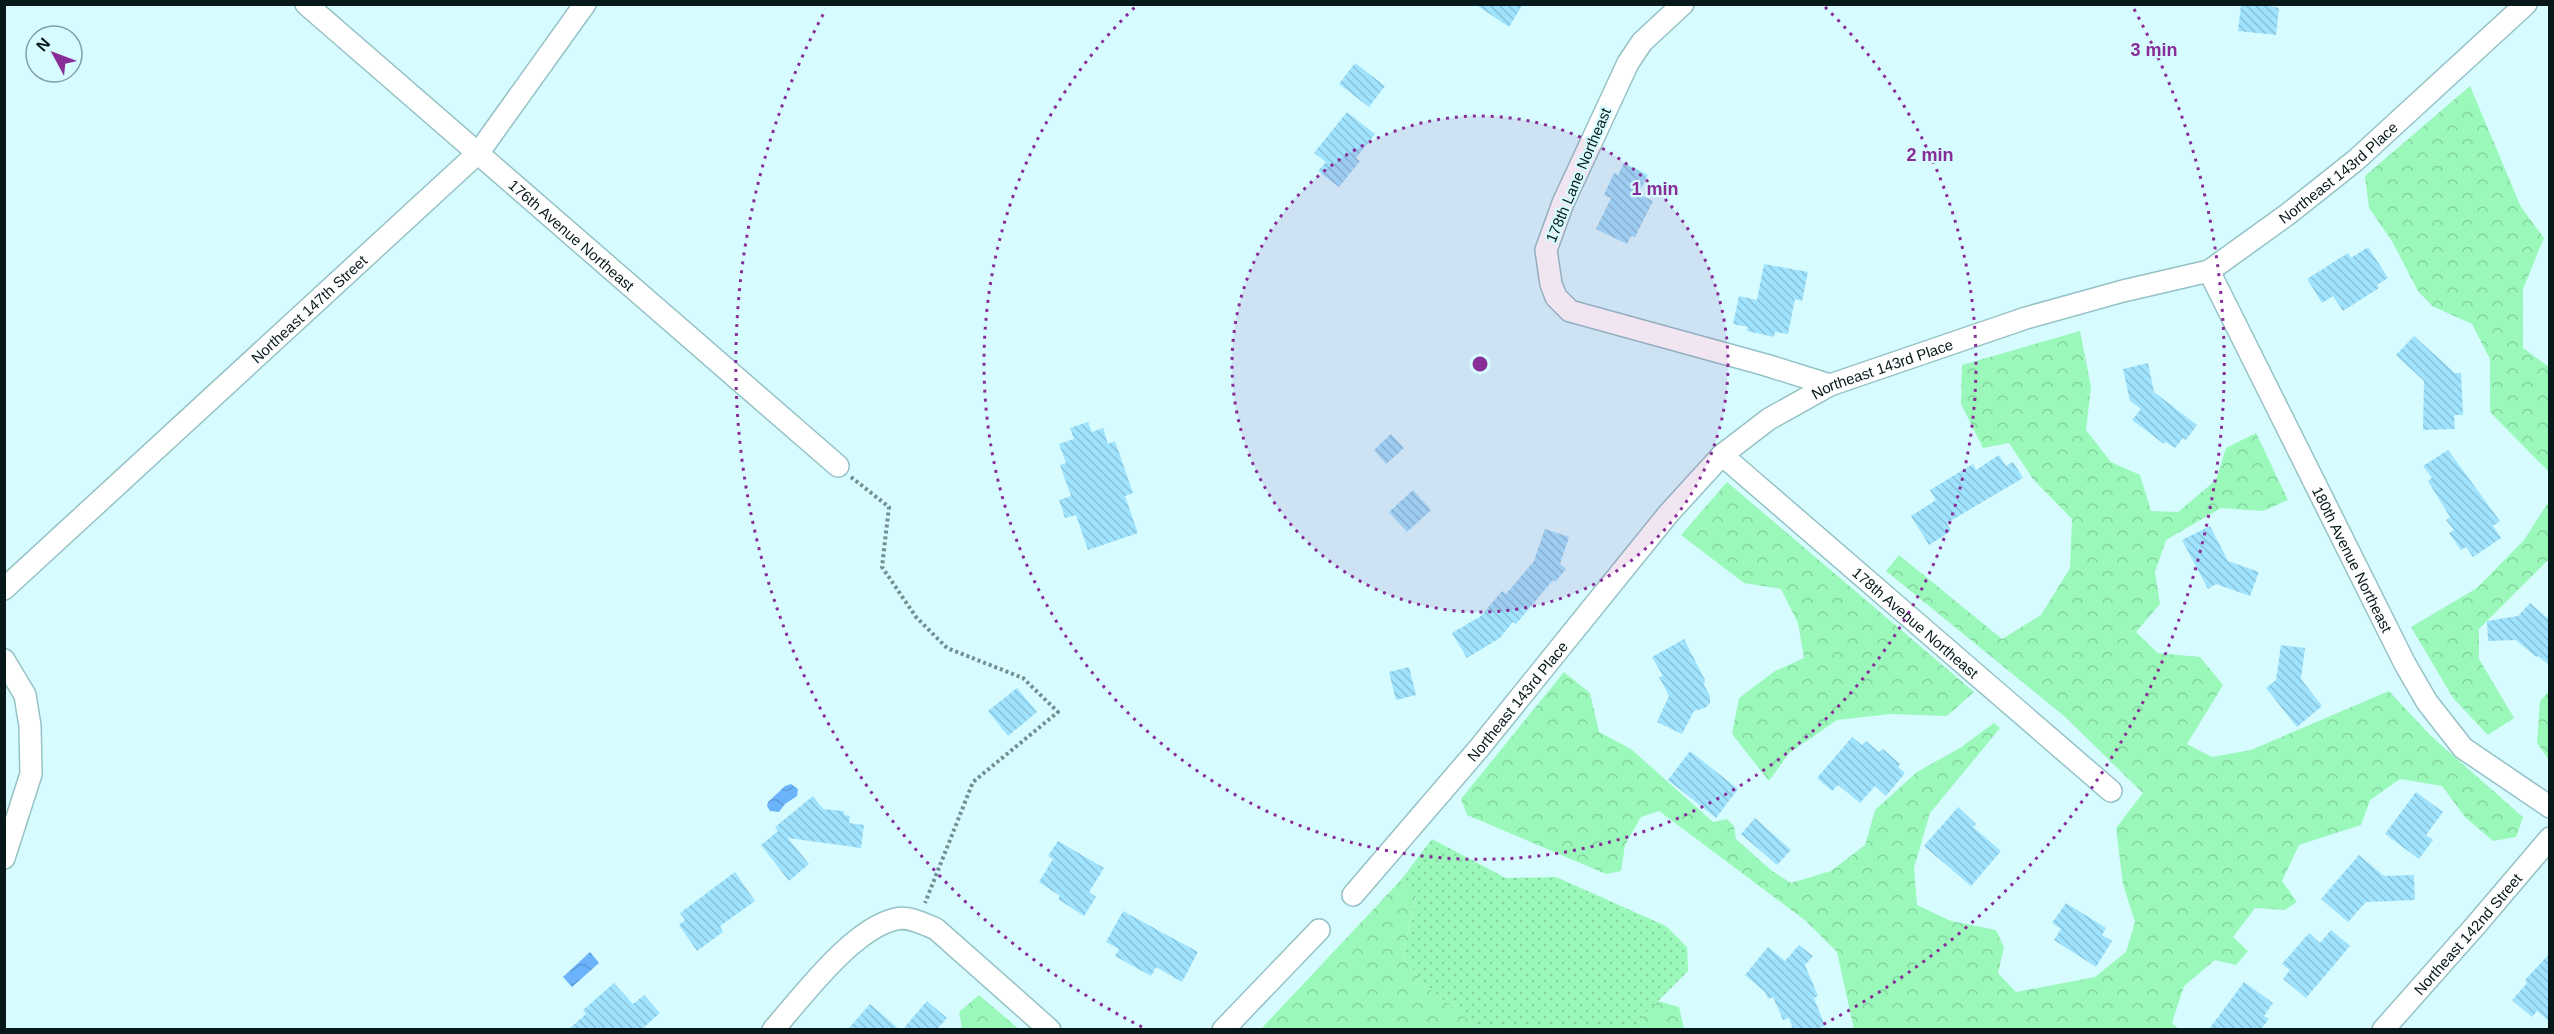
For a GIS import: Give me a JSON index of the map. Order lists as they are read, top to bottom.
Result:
{
  "streets": {
    "street": [
      "Northeast 143rd Place",
      "178th Lane Northeast",
      "176th Avenue Northeast",
      "Northeast 147th Street",
      "180th Avenue Northeast",
      "178th Avenue Northeast",
      "Northeast 142nd Street"
    ]
  },
  "crossings": [
    ["Northeast 143rd Place", "178th Lane Northeast"],
    ["Northeast 143rd Place", "180th Avenue Northeast"],
    ["Northeast 143rd Place", "178th Avenue Northeast"],
    ["176th Avenue Northeast", "Northeast 147th Street"]
  ],
  "north": "top left",
  "rings": ["3 min", "2 min", "1 min"]
}
